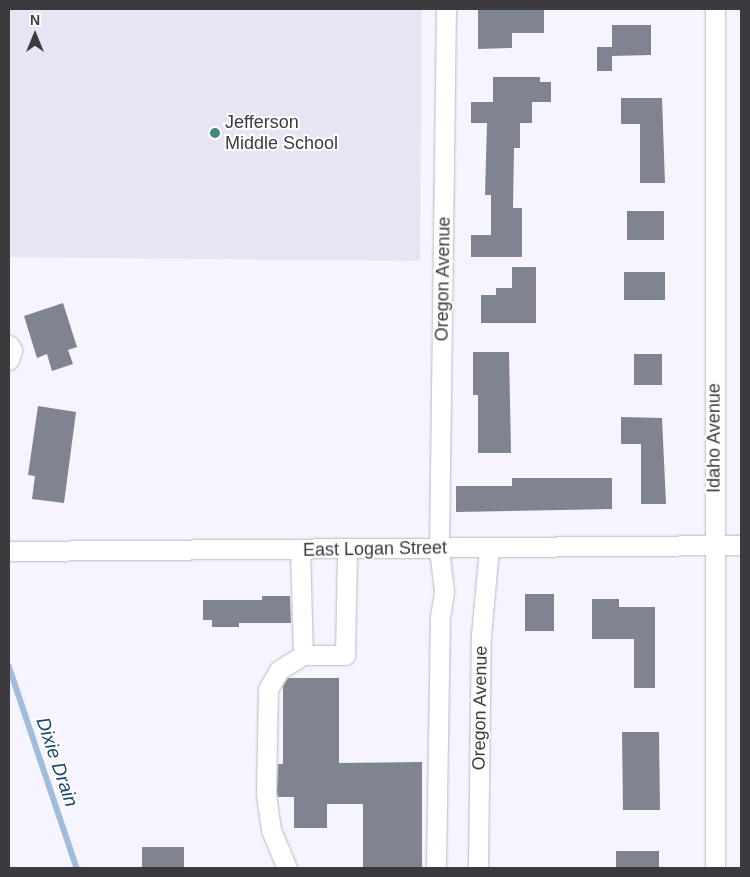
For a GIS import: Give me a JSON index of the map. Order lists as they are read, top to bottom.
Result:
{
  "streets": {
    "street": ["Oregon Avenue", "Idaho Avenue", "East Logan Street"]
  },
  "crossings": [
    ["Oregon Avenue", "East Logan Street"],
    ["Idaho Avenue", "East Logan Street"]
  ],
  "water": ["Dixie Drain"],
  "places": ["Jefferson Middle School"],
  "north": "top"
}
